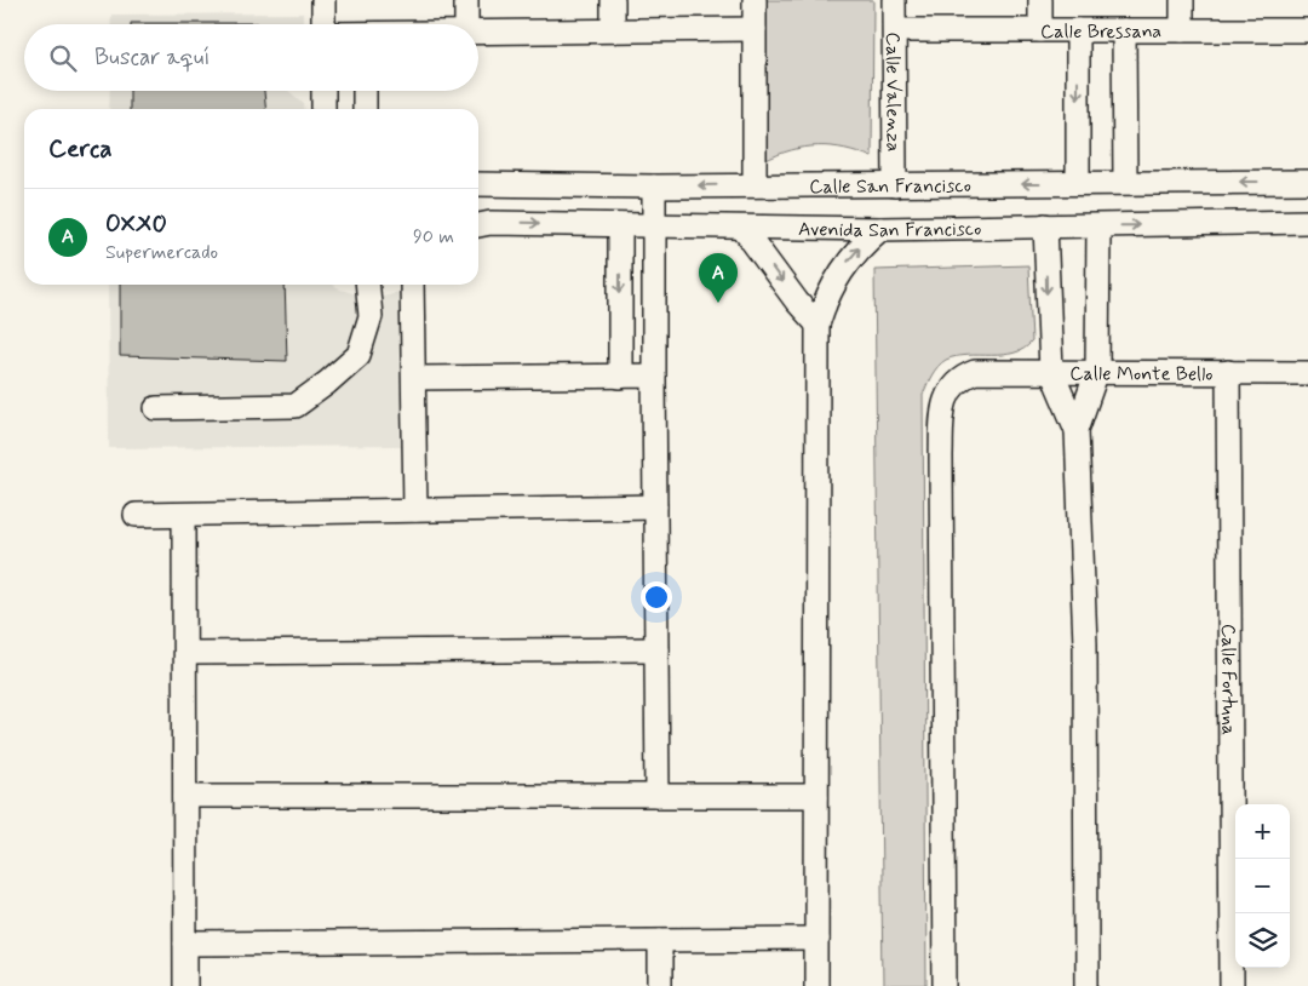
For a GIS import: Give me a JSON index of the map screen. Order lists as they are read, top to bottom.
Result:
{
  "streets": {
    "street": [
      "Calle Bressana",
      "Calle Valenza",
      "Calle San Francisco",
      "Avenida San Francisco",
      "Calle Monte Bello",
      "Calle Fortuna"
    ]
  },
  "crossings": [
    ["Calle Bressana", "Calle Valenza"],
    ["Calle Valenza", "Calle San Francisco"],
    ["Calle Monte Bello", "Calle Fortuna"]
  ],
  "one_way": ["Calle San Francisco"],
  "page": {
    "search": "Buscar aquí",
    "heading": "Cerca",
    "list": [
      {
        "mark": "A",
        "name": "OXXO",
        "note": "Supermercado",
        "value": "90 m"
      }
    ],
    "pins": "A",
    "map_buttons": ["+", "−"]
  }
}
